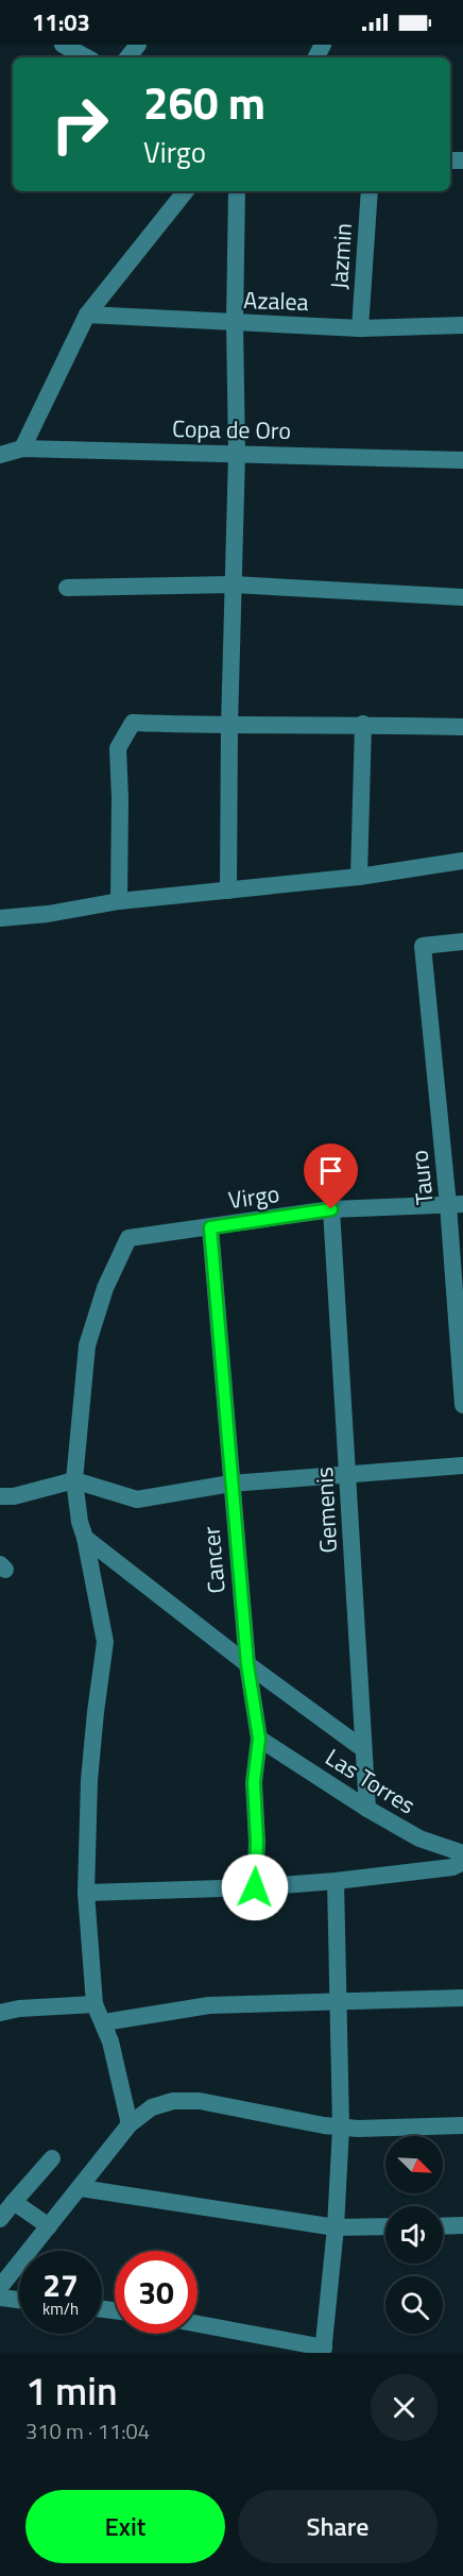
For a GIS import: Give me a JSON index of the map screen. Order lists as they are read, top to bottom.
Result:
{
  "streets": {
    "street": [
      "Jazmin",
      "Azalea",
      "Copa de Oro",
      "Tauro",
      "Virgo",
      "Gemenis",
      "Cancer",
      "Las Torres"
    ]
  },
  "crossings": [
    ["Jazmin", "Azalea"],
    ["Tauro", "Virgo"],
    ["Virgo", "Gemenis"],
    ["Virgo", "Cancer"],
    ["Gemenis", "Las Torres"],
    ["Cancer", "Las Torres"]
  ],
  "north": "bottom right",
  "page": {
    "status": "11:03",
    "turn": ["260 m", "Virgo"],
    "speed": "27 km/h",
    "limit": "30",
    "heading": ["1 min", "310 m · 11:04"],
    "buttons": ["Exit", "Share"]
  }
}
